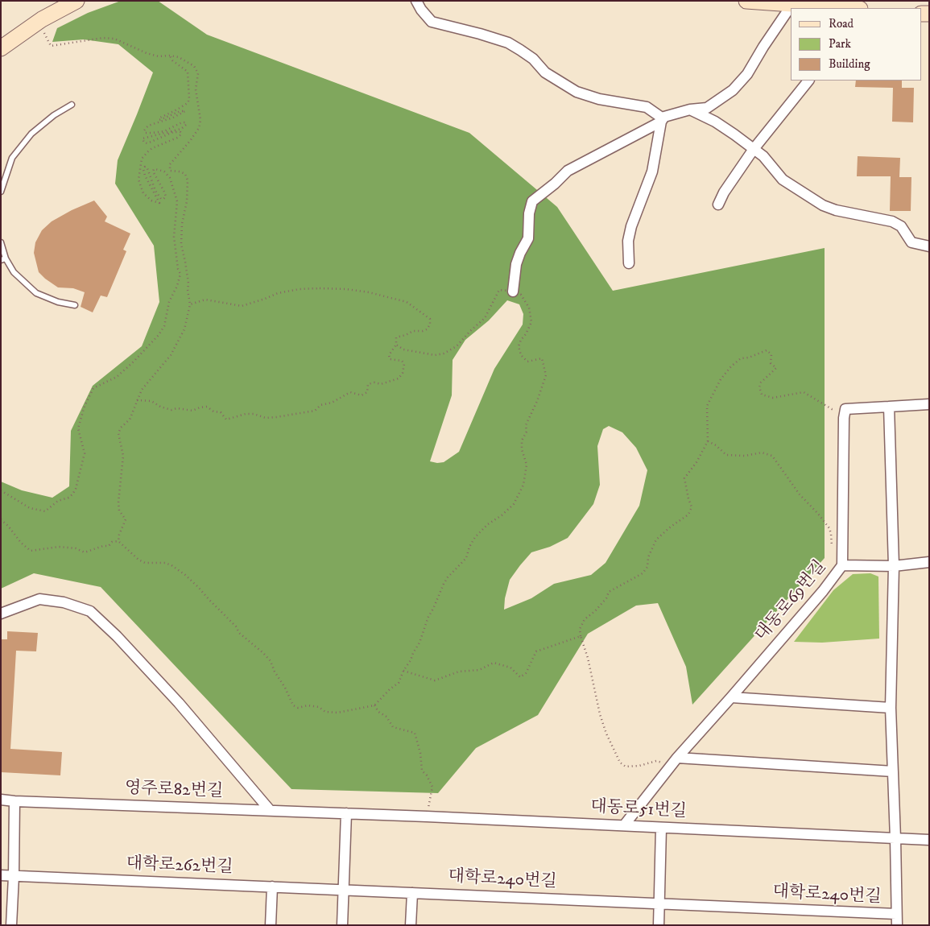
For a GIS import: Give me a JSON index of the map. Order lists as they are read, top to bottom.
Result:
{
  "streets": {
    "street": [
      "대동로69번길",
      "영주로82번길",
      "대동로51번길",
      "대학로262번길",
      "대학로240번길"
    ]
  },
  "crossings": [
    ["대동로69번길", "대동로51번길"],
    ["영주로82번길", "대동로51번길"],
    ["대학로262번길", "대학로240번길"]
  ],
  "legend": ["Road", "Park", "Building"]
}
